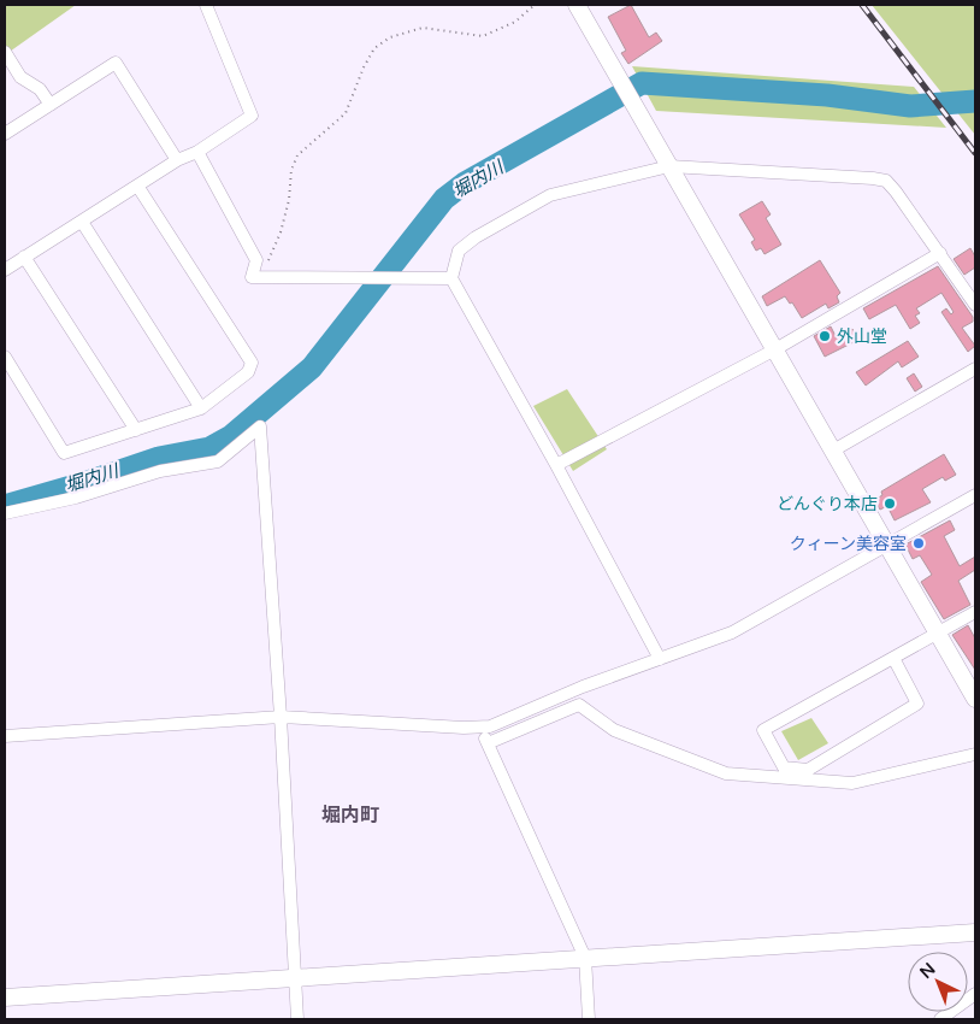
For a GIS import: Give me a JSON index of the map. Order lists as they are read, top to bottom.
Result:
{
  "districts": ["堀内町"],
  "water": ["堀内川"],
  "places": ["外山堂", "どんぐり本店", "クィーン美容室"],
  "north": "top left"
}
